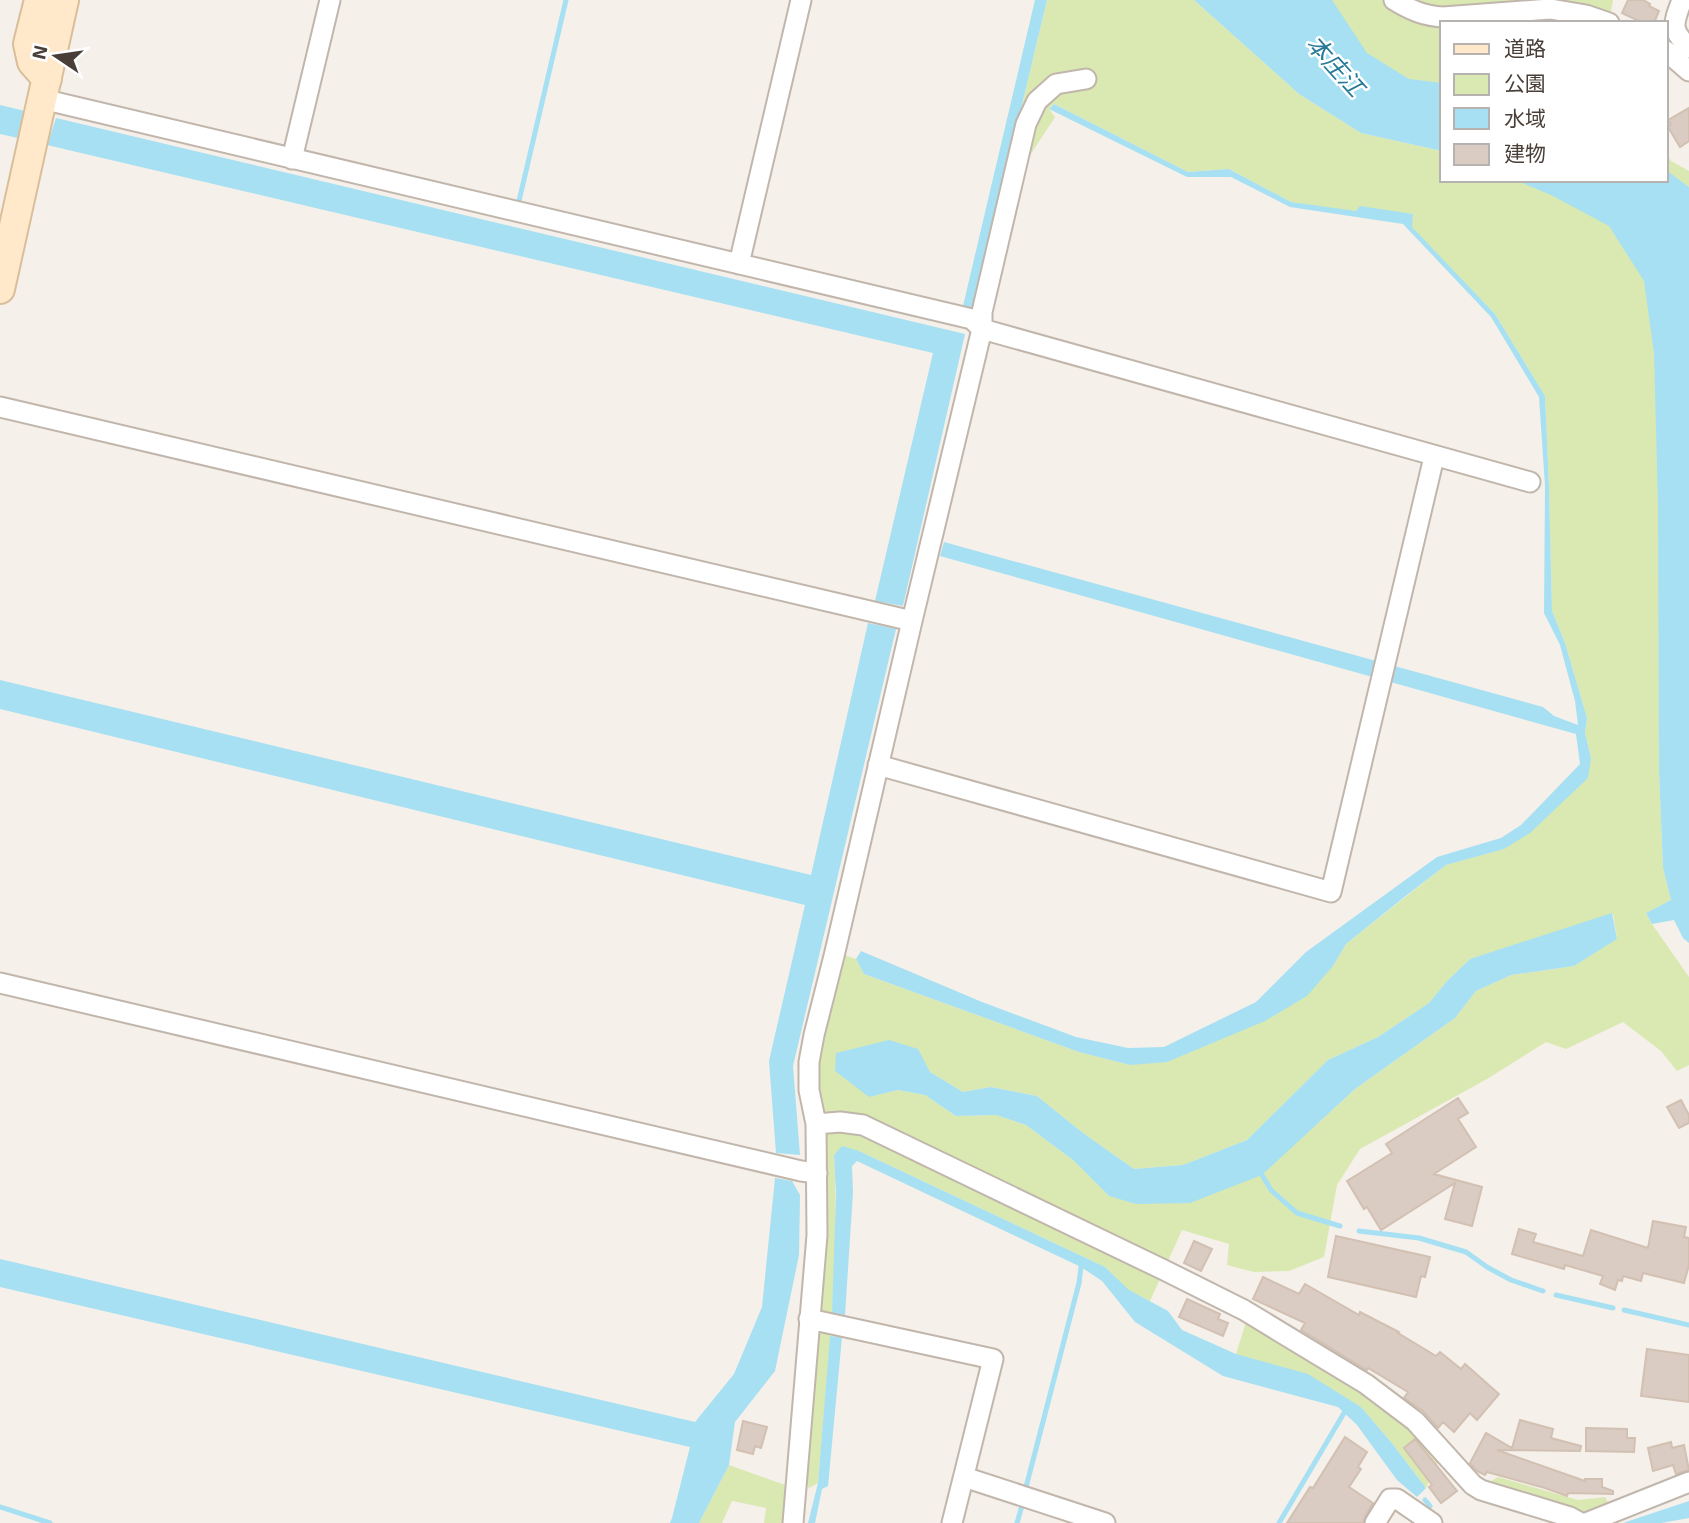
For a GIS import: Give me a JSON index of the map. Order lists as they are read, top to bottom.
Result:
{
  "water": ["本庄江"],
  "legend": [
    "道路",
    "公園",
    "水域",
    "建物"
  ],
  "north": "left"
}
